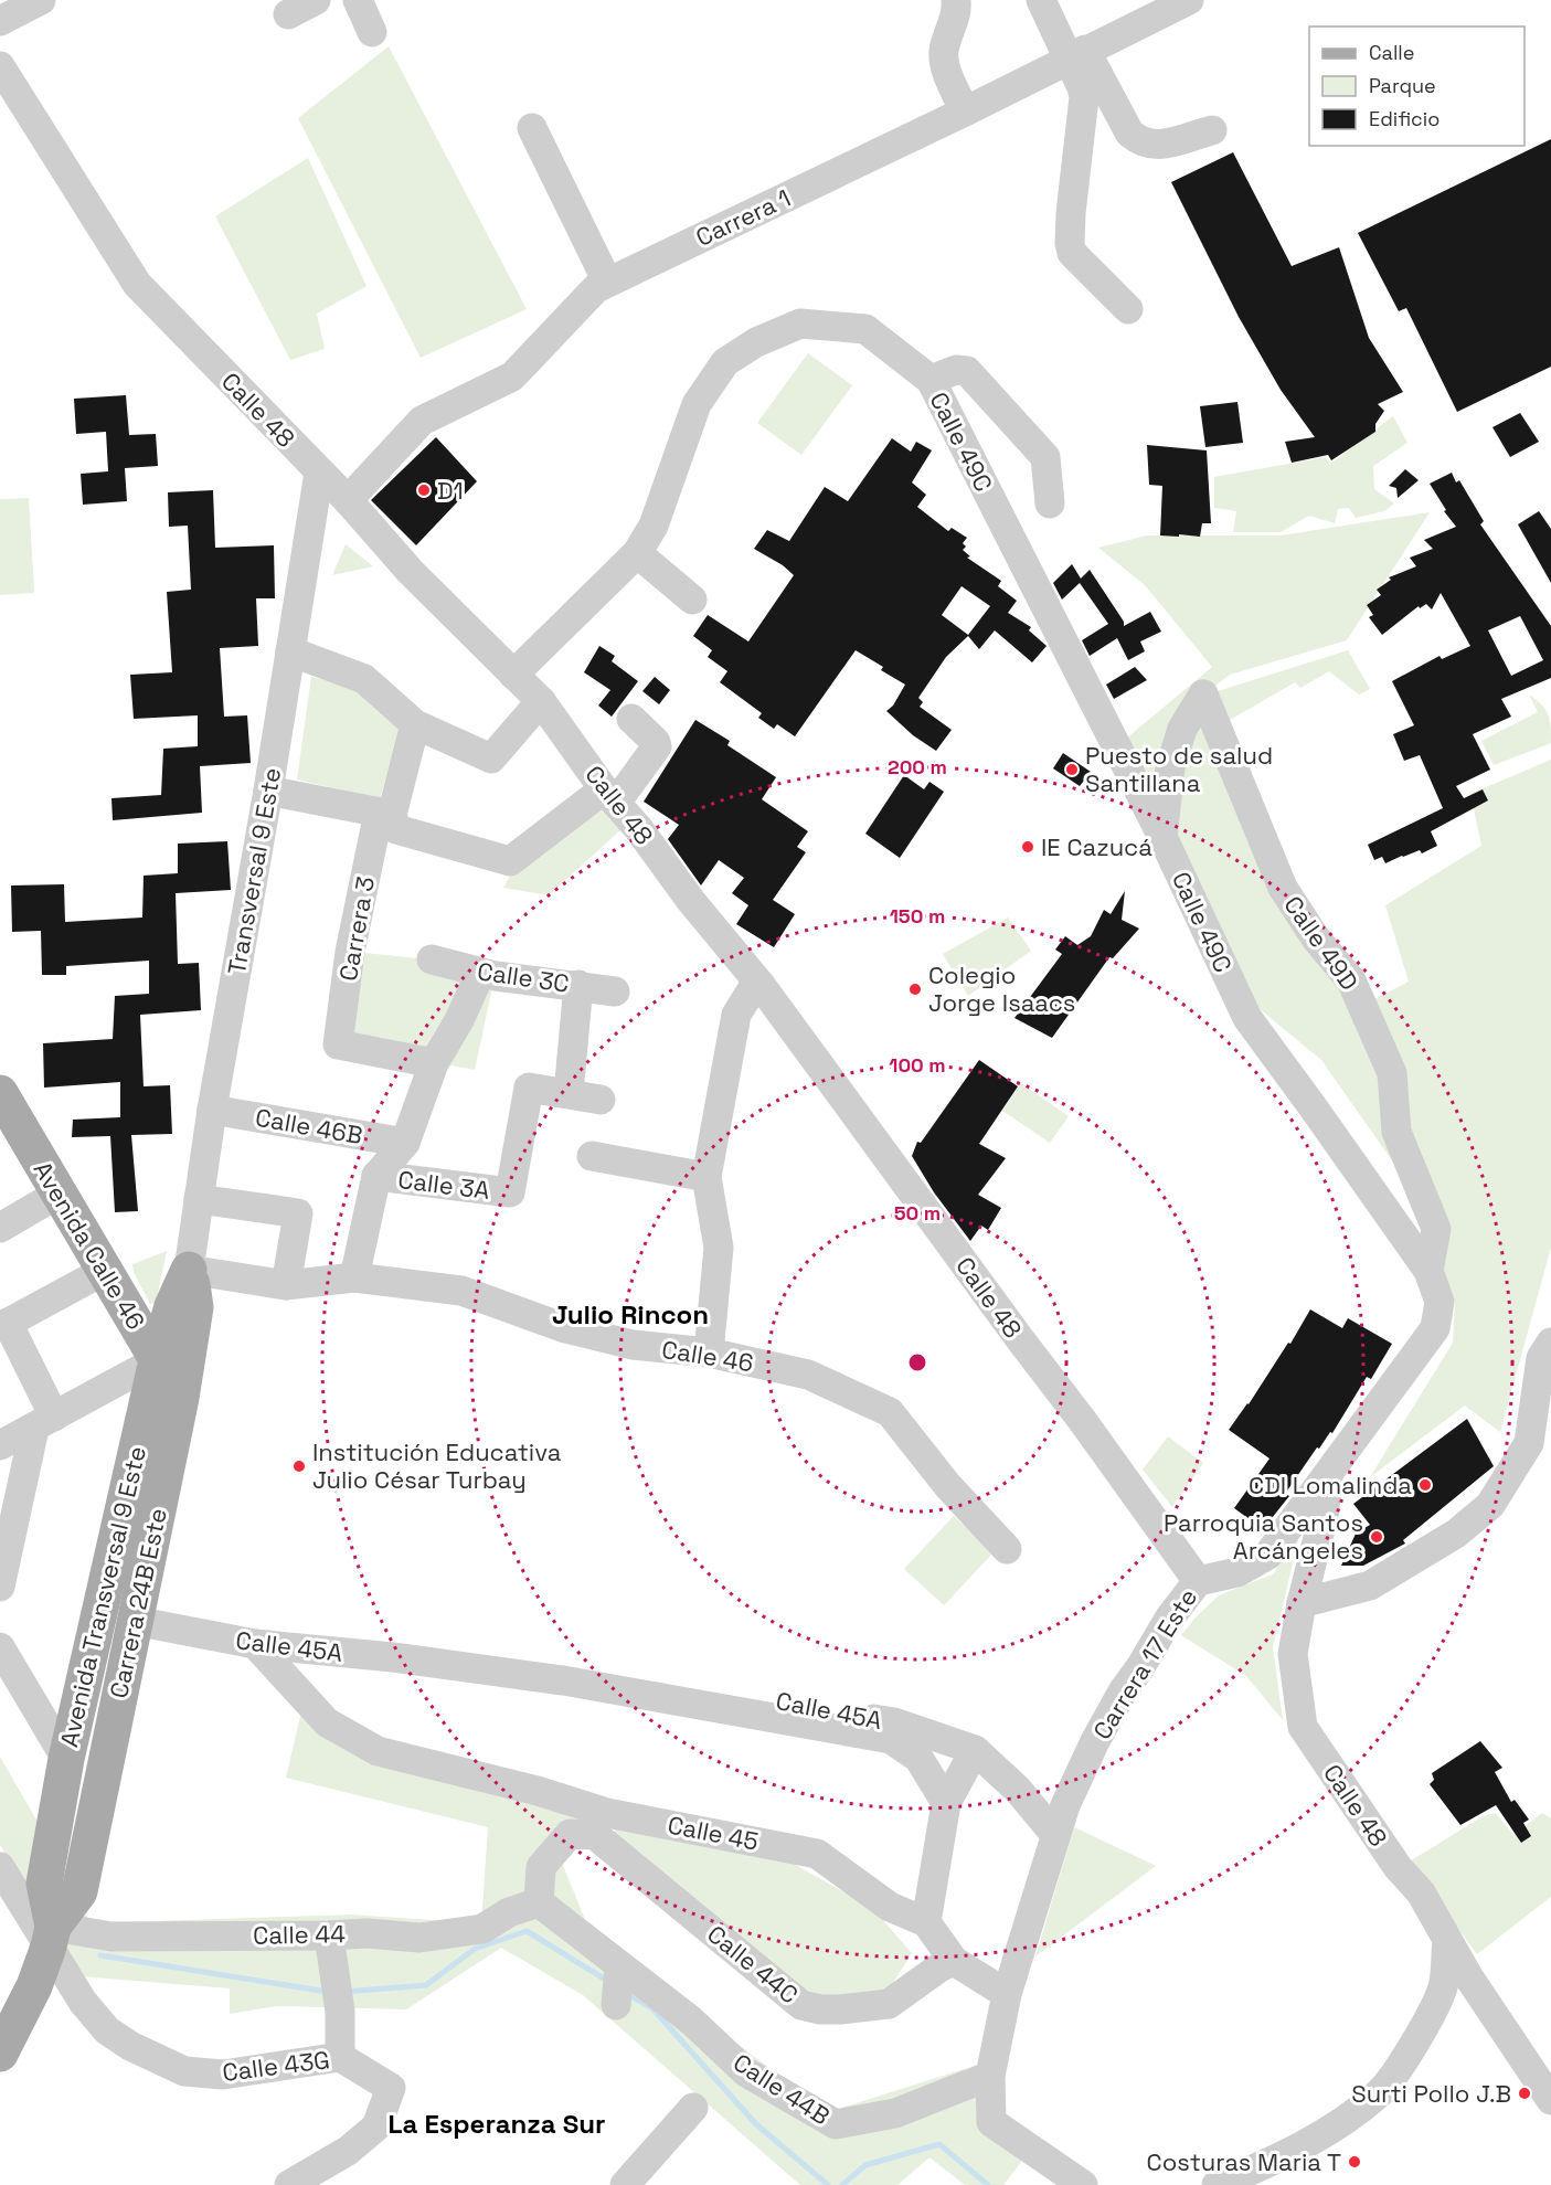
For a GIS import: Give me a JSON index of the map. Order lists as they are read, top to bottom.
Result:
{
  "streets": {
    "main road": ["Avenida Calle 46", "Avenida Transversal 9 Este", "Carrera 24B Este"],
    "street": [
      "Carrera 1",
      "Calle 48",
      "Calle 49C",
      "Transversal 9 Este",
      "Carrera 3",
      "Calle 49D",
      "Calle 3C",
      "Calle 46B",
      "Calle 3A",
      "Calle 46",
      "Calle 45A",
      "Carrera 17 Este",
      "Calle 45",
      "Calle 44",
      "Calle 44C",
      "Calle 43G",
      "Calle 44B"
    ]
  },
  "crossings": [
    ["Carrera 1", "Calle 48"],
    ["Calle 48", "Transversal 9 Este"],
    ["Calle 48", "Carrera 17 Este"],
    ["Calle 49C", "Calle 49D"],
    ["Calle 49C", "Carrera 17 Este"],
    ["Transversal 9 Este", "Calle 46B"],
    ["Transversal 9 Este", "Calle 46"],
    ["Transversal 9 Este", "Avenida Transversal 9 Este"],
    ["Transversal 9 Este", "Carrera 24B Este"],
    ["Avenida Calle 46", "Avenida Transversal 9 Este"],
    ["Avenida Calle 46", "Carrera 24B Este"],
    ["Calle 46", "Avenida Transversal 9 Este"],
    ["Calle 46", "Carrera 24B Este"],
    ["Avenida Transversal 9 Este", "Carrera 24B Este"],
    ["Avenida Transversal 9 Este", "Calle 44"],
    ["Avenida Transversal 9 Este", "Calle 43G"],
    ["Carrera 24B Este", "Calle 45A"],
    ["Carrera 24B Este", "Calle 44"],
    ["Carrera 24B Este", "Calle 43G"],
    ["Calle 45A", "Carrera 17 Este"],
    ["Calle 45A", "Calle 45"],
    ["Carrera 17 Este", "Calle 44B"],
    ["Calle 45", "Calle 44C"],
    ["Calle 44", "Calle 43G"],
    ["Calle 44", "Calle 44B"]
  ],
  "districts": ["Julio Rincon", "La Esperanza Sur"],
  "places": [
    "D1",
    "Puesto de salud Santillana",
    "IE Cazucá",
    "Colegio Jorge Isaacs",
    "Institución Educativa Julio César Turbay",
    "CDI Lomalinda",
    "Parroquia Santos Arcángeles",
    "Surti Pollo J.B",
    "Costuras Maria T"
  ],
  "legend": ["Calle", "Parque", "Edificio"],
  "rings": [
    "200 m",
    "150 m",
    "100 m",
    "50 m"
  ]
}
